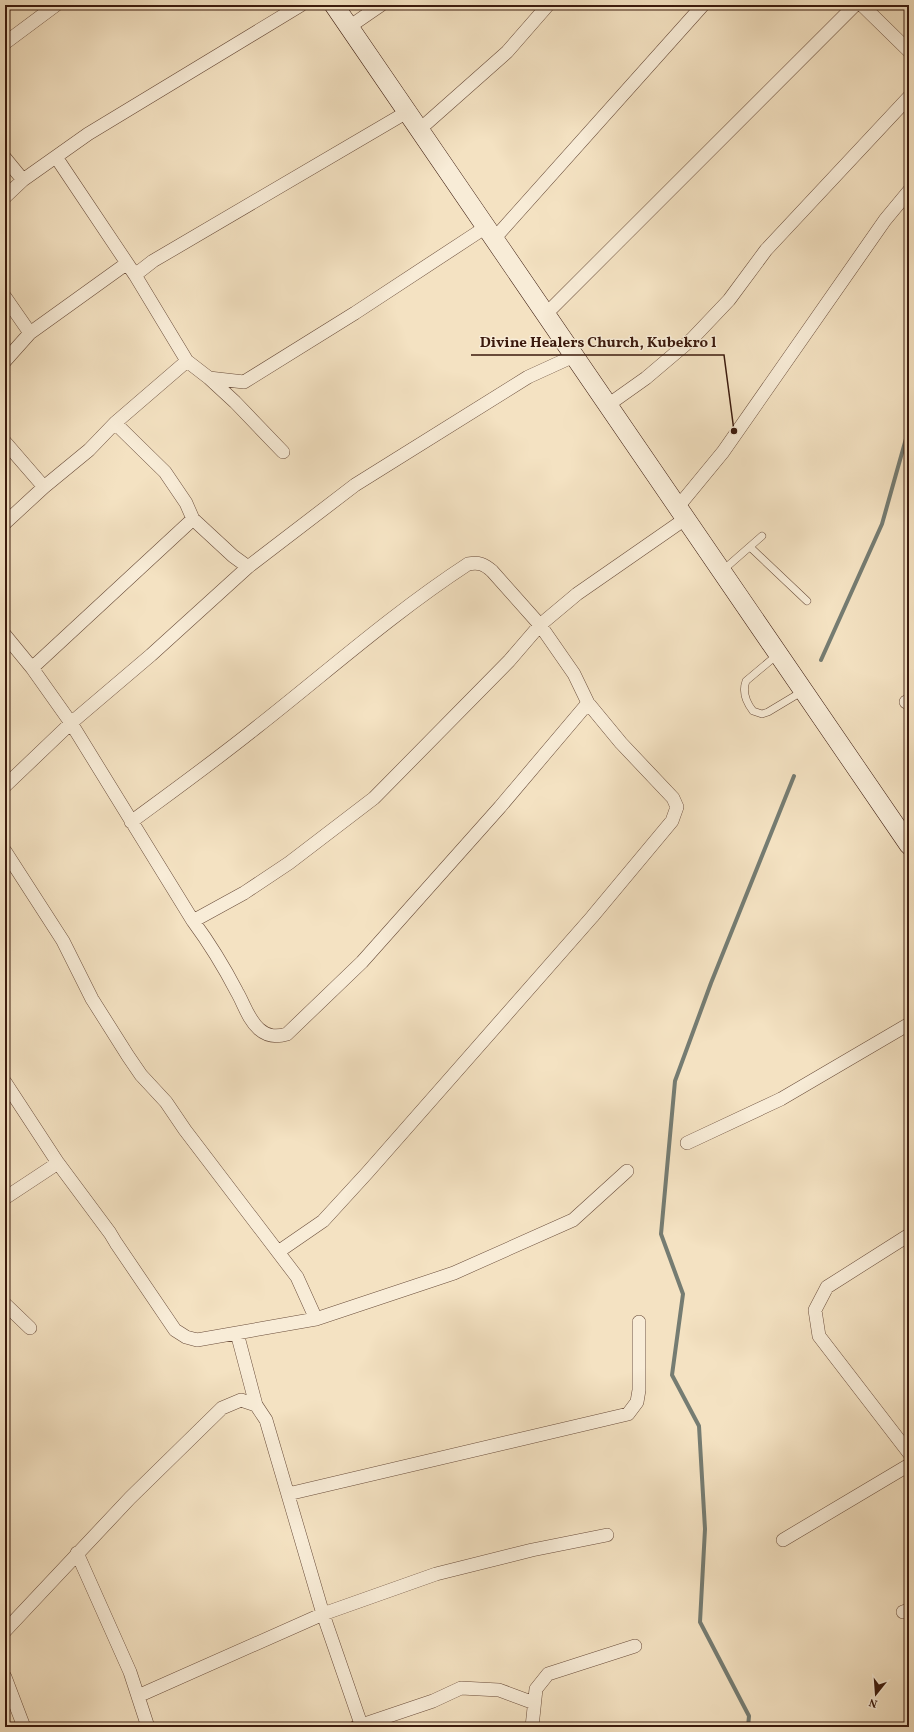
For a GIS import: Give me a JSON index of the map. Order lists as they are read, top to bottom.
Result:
{
  "places": ["Divine Healers Church, Kubekro l"],
  "north": "bottom"
}
